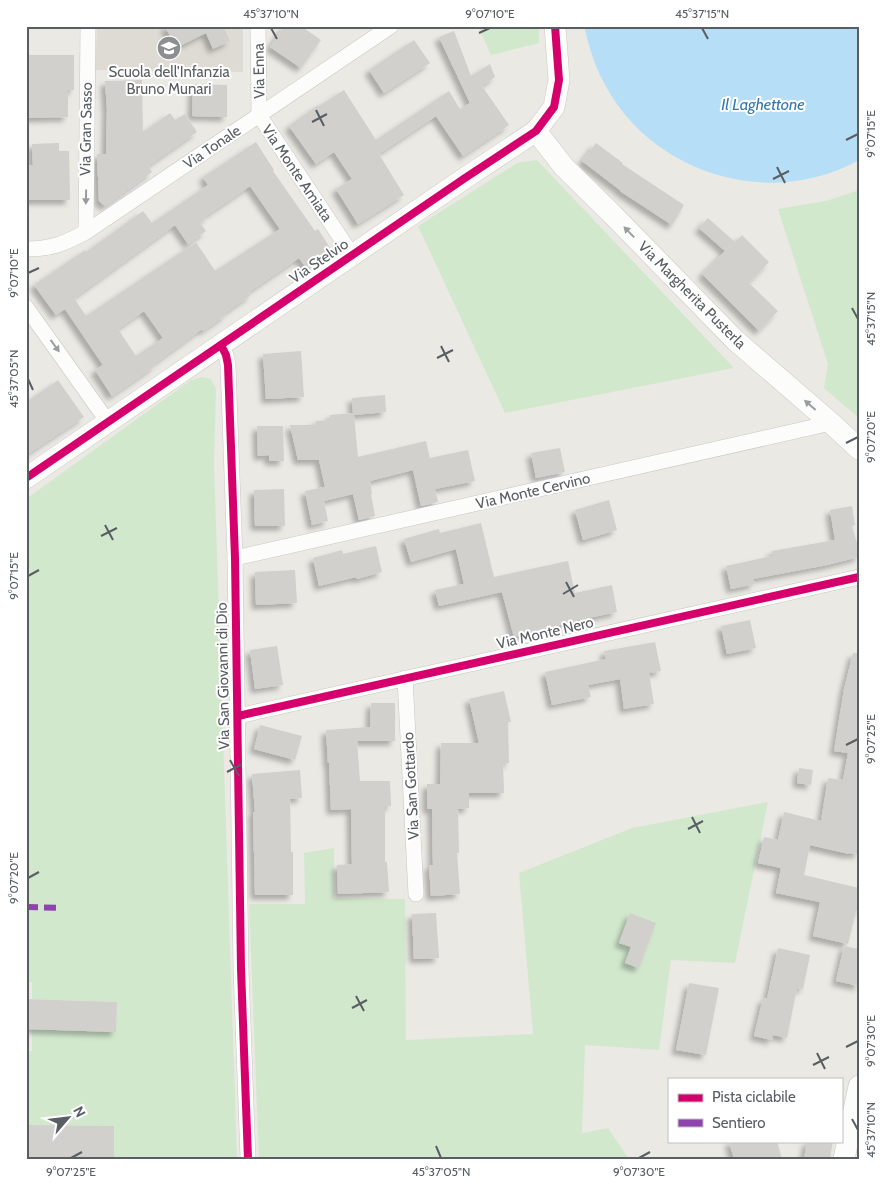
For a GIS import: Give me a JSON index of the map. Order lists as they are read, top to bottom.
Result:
{
  "streets": {
    "street": [
      "Via Enna",
      "Via Gran Sasso",
      "Via Tonale",
      "Via Monte Amiata",
      "Via Stelvio",
      "Via Margherita Pusterla",
      "Via Monte Cervino",
      "Via Monte Nero",
      "Via San Giovanni di Dio",
      "Via San Gottardo"
    ]
  },
  "crossings": [
    ["Via Enna", "Via Tonale"],
    ["Via Enna", "Via Monte Amiata"],
    ["Via Gran Sasso", "Via Tonale"],
    ["Via Tonale", "Via Monte Amiata"],
    ["Via Monte Amiata", "Via Stelvio"],
    ["Via Stelvio", "Via Margherita Pusterla"],
    ["Via Stelvio", "Via San Giovanni di Dio"],
    ["Via Margherita Pusterla", "Via Monte Cervino"],
    ["Via Monte Cervino", "Via San Giovanni di Dio"],
    ["Via Monte Nero", "Via San Giovanni di Dio"],
    ["Via Monte Nero", "Via San Gottardo"]
  ],
  "one_way": ["Via Gran Sasso", "Via Margherita Pusterla"],
  "water": ["Il Laghettone"],
  "places": {
    "school or university": ["Scuola dell'Infanzia Bruno Munari"]
  },
  "legend": ["Pista ciclabile", "Sentiero"],
  "north": "top right",
  "coordinates": [
    "45°37'10\"N",
    "9°07'10\"E",
    "45°37'15\"N",
    "9°07'15\"E",
    "45°37'05\"N",
    "9°07'20\"E",
    "9°07'25\"E",
    "9°07'30\"E"
  ]
}
